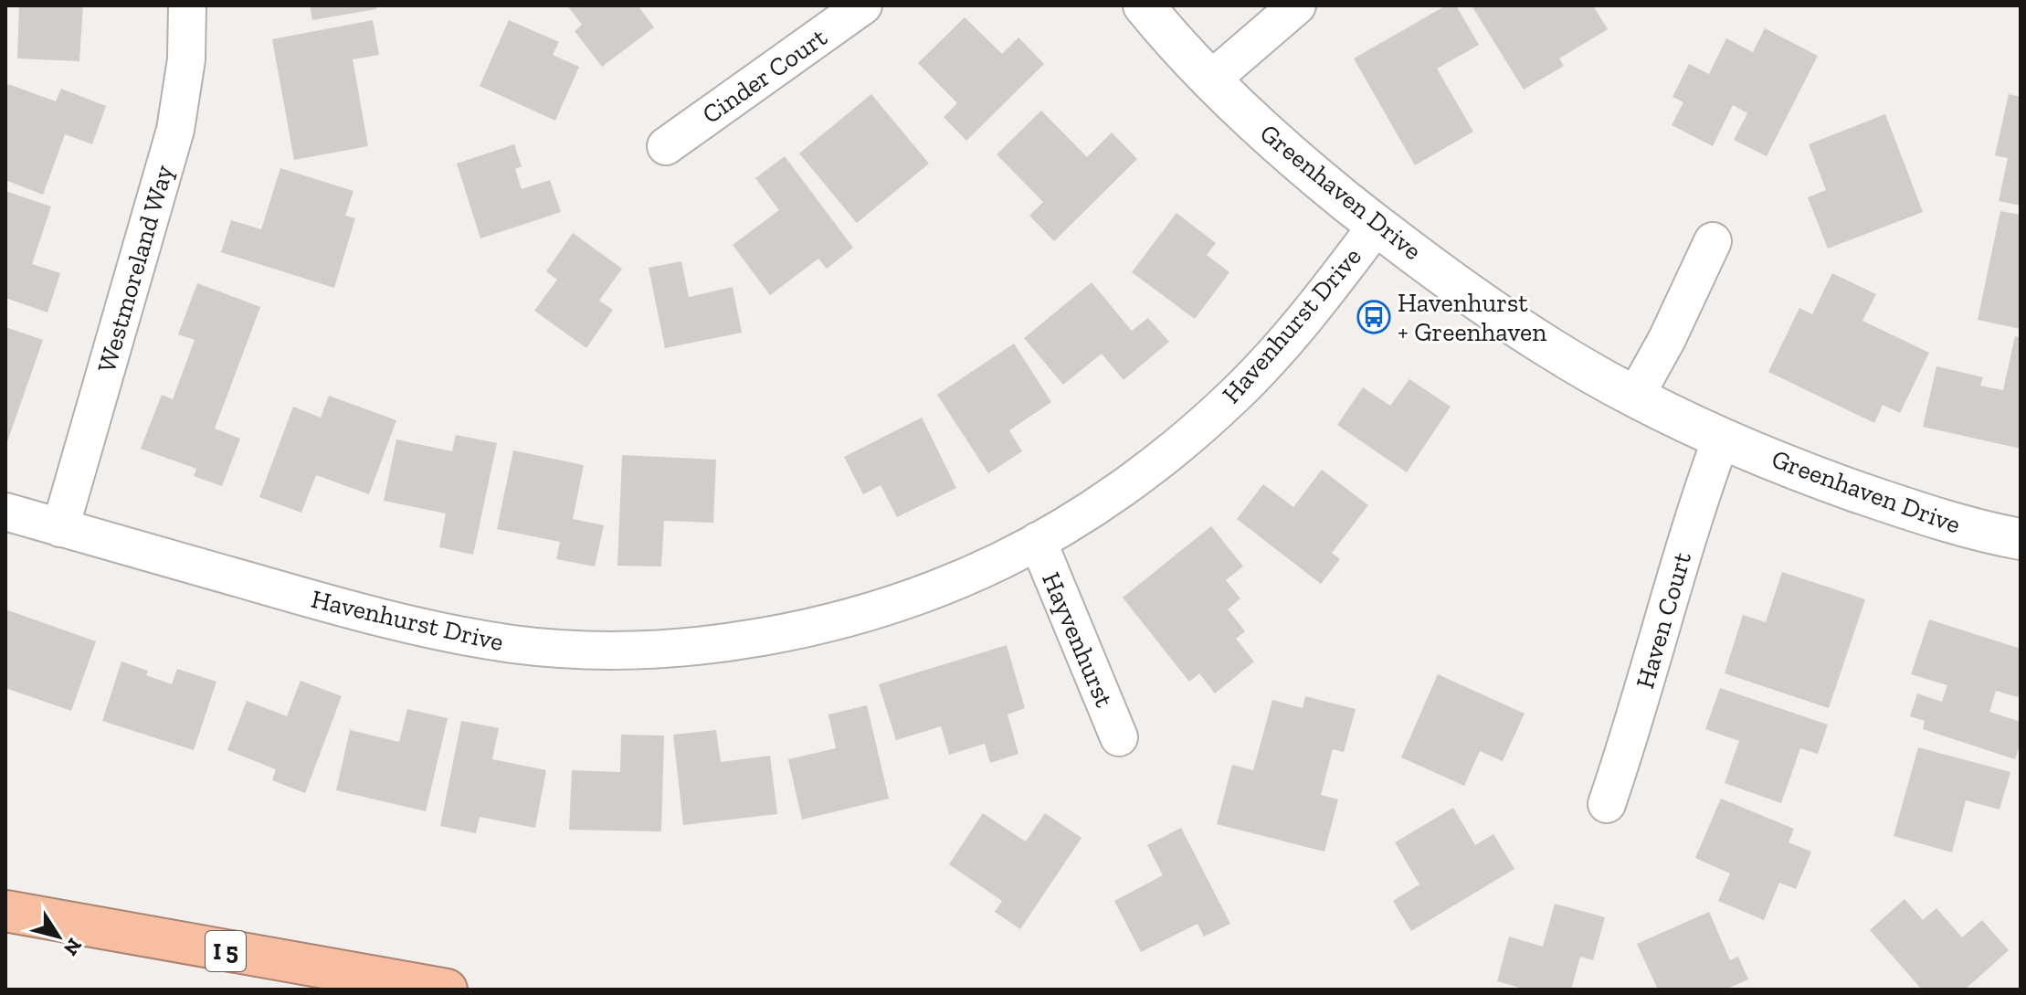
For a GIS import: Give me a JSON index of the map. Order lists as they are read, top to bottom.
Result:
{
  "streets": {
    "highway": ["I 5"],
    "street": [
      "Cinder Court",
      "Greenhaven Drive",
      "Westmoreland Way",
      "Havenhurst Drive",
      "Haven Court",
      "Hayvenhurst"
    ]
  },
  "crossings": [
    ["Greenhaven Drive", "Havenhurst Drive"],
    ["Greenhaven Drive", "Haven Court"],
    ["Westmoreland Way", "Havenhurst Drive"],
    ["Havenhurst Drive", "Hayvenhurst"]
  ],
  "places": {
    "bus stop": ["Havenhurst + Greenhaven"]
  },
  "north": "bottom right"
}
